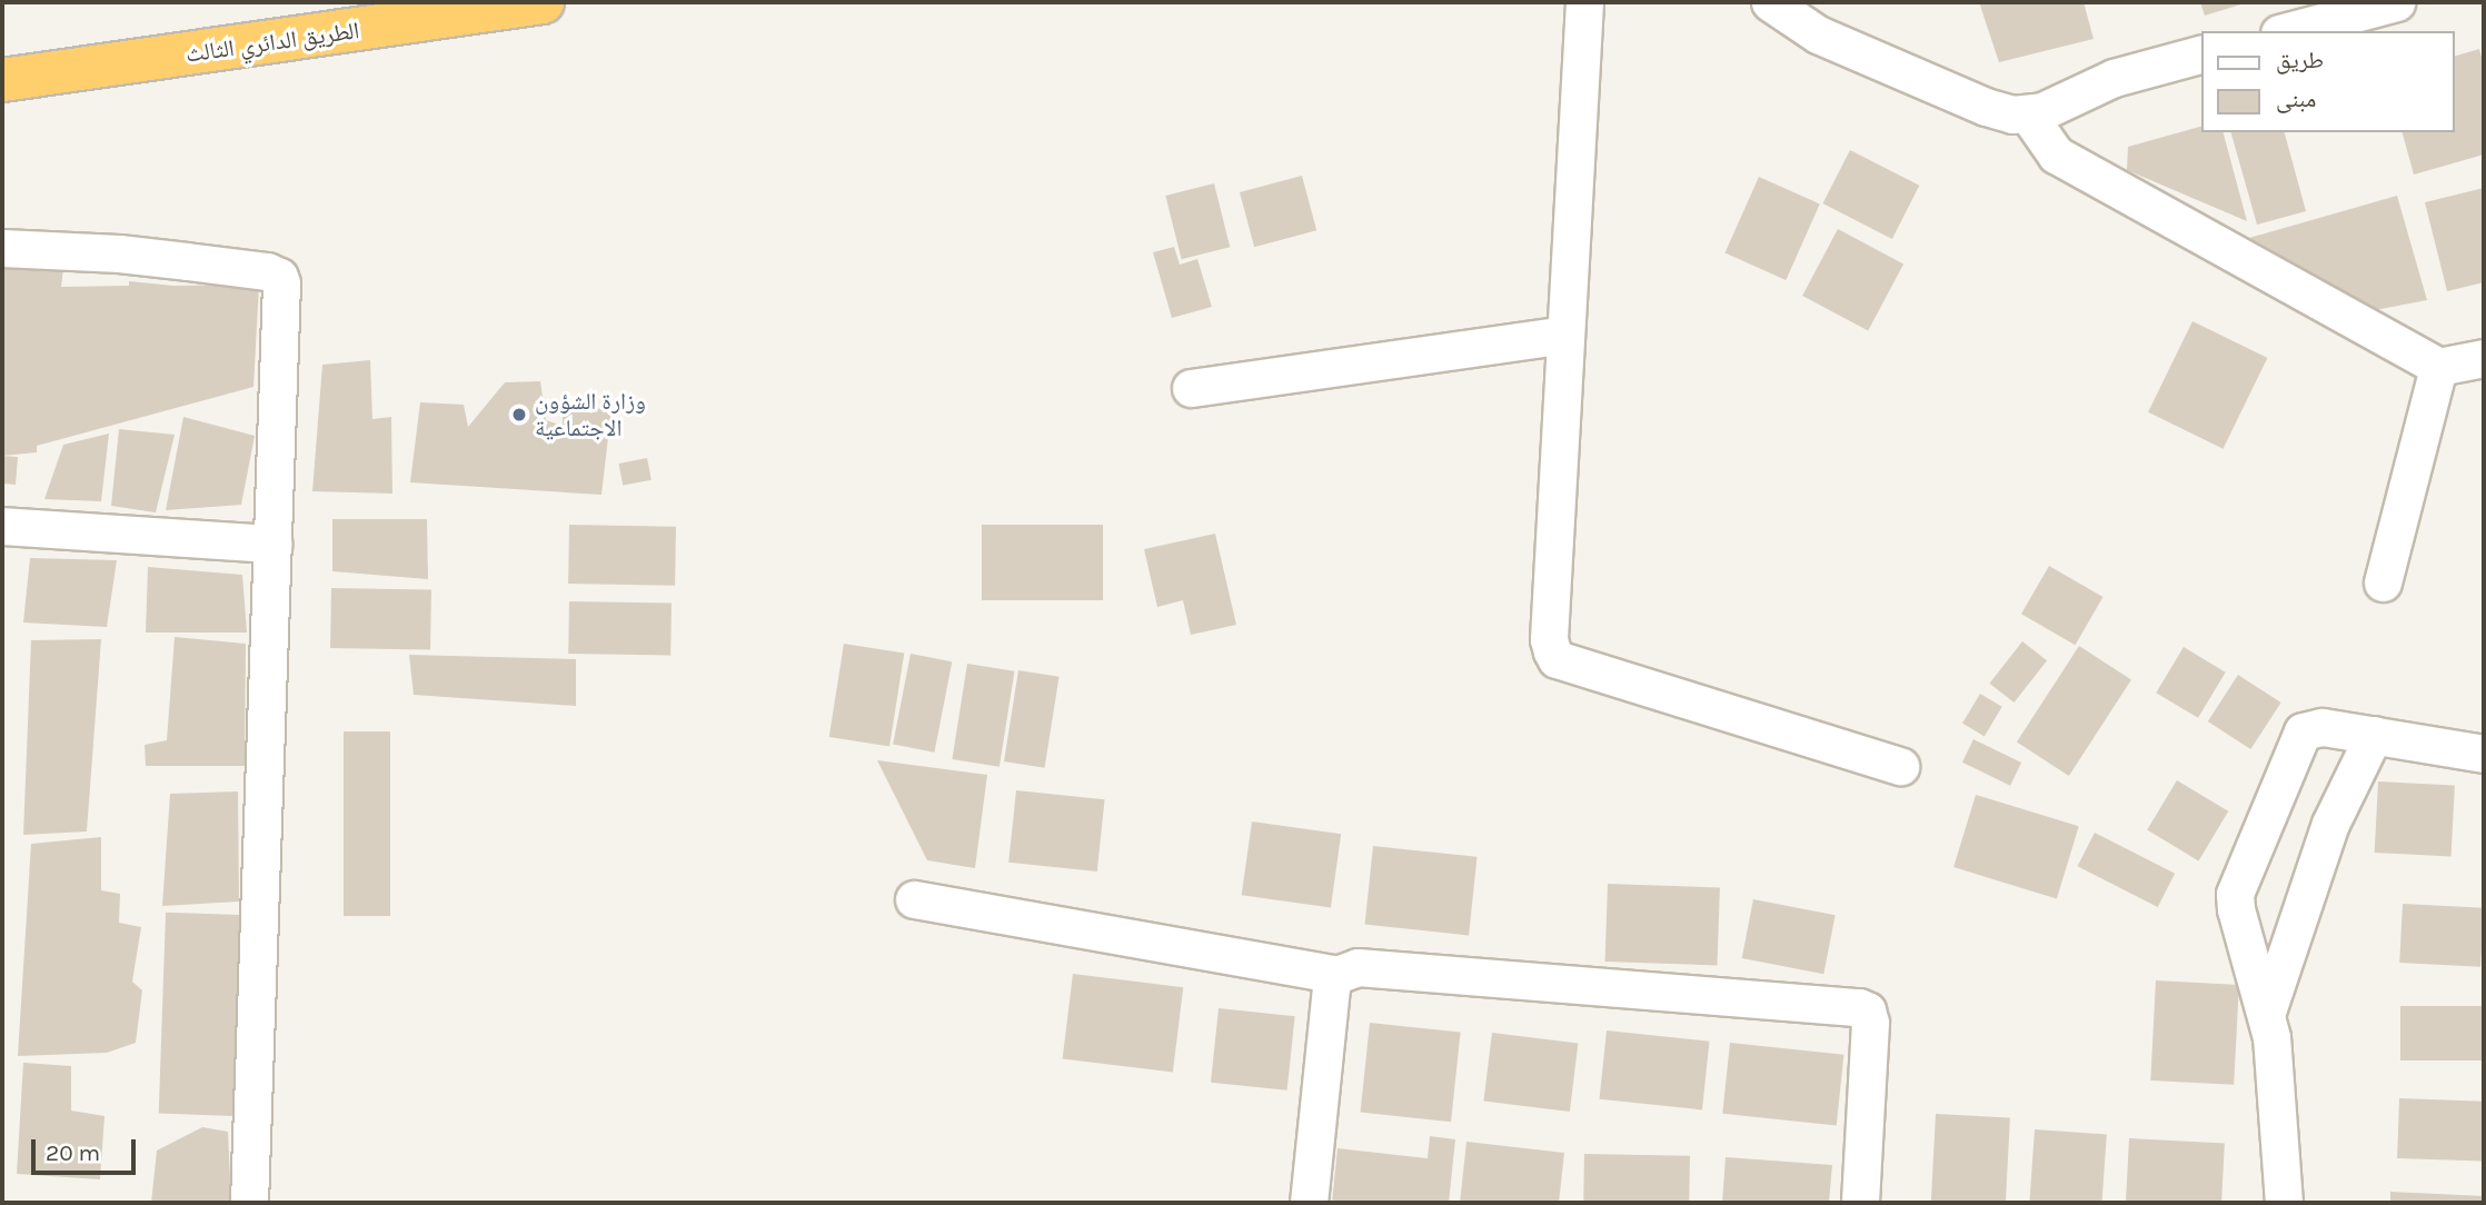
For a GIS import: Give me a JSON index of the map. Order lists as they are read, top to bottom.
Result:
{
  "streets": {
    "highway": ["الطريق الدائري الثالث"]
  },
  "places": ["وزارة الشؤون الاجتماعية"],
  "legend": ["طريق", "مبنى"],
  "scale_bar": "20 m"
}
